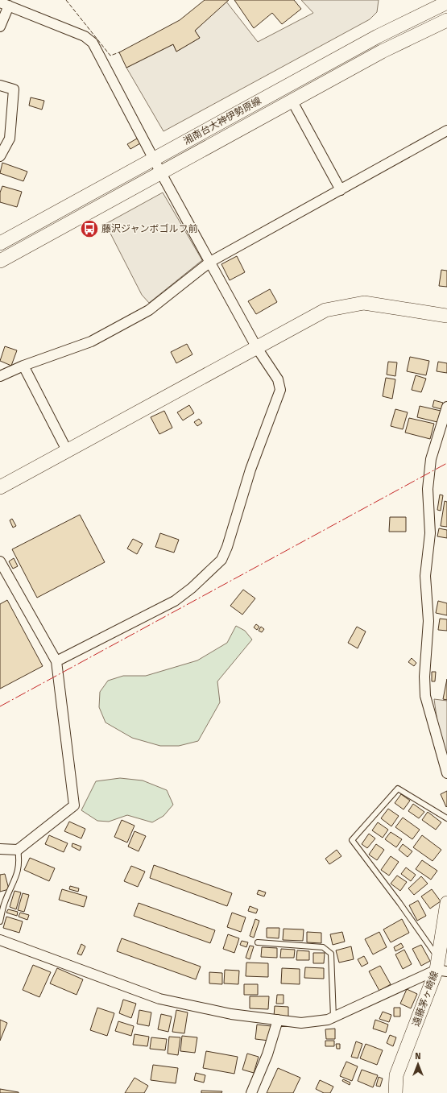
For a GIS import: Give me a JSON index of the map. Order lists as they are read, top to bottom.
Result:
{
  "streets": {
    "street": ["湘南台大神伊勢原線", "遠藤茅ヶ崎線"]
  },
  "places": {
    "bus stop": ["藤沢ジャンボゴルフ前"]
  },
  "north": "top"
}
